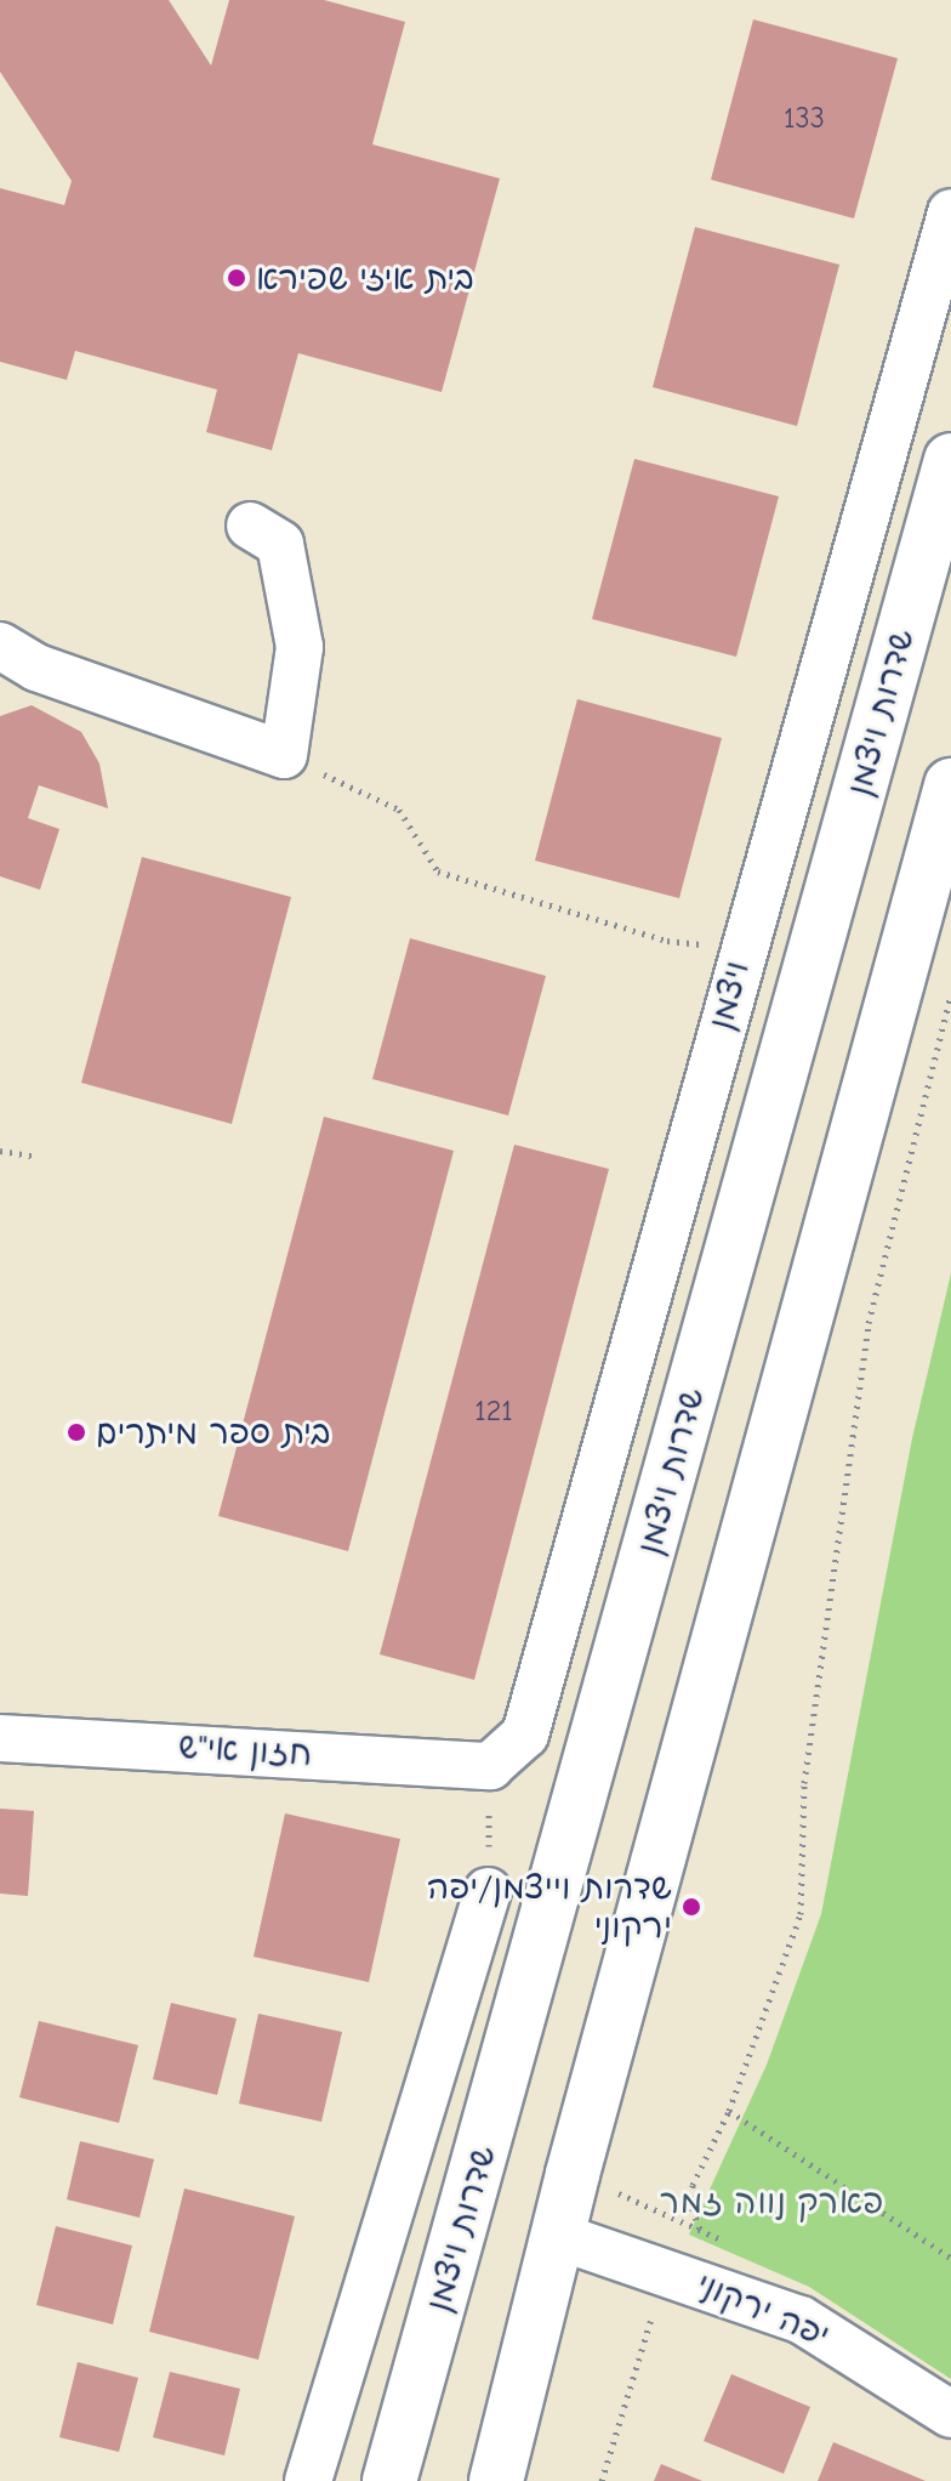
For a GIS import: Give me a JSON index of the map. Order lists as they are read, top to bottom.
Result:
{
  "streets": {
    "main road": ["שדרות ויצמן"],
    "street": ["ויצמן", "חזון אי\"ש", "יפה ירקוני"]
  },
  "crossings": [
    ["ויצמן", "חזון אי\"ש"]
  ],
  "parks": ["פארק נווה זמר"],
  "places": ["בית איזי שפירא", "בית ספר מיתרים", "שדרות וייצמן/יפה ירקוני"],
  "house_numbers": ["133", "121"]
}
